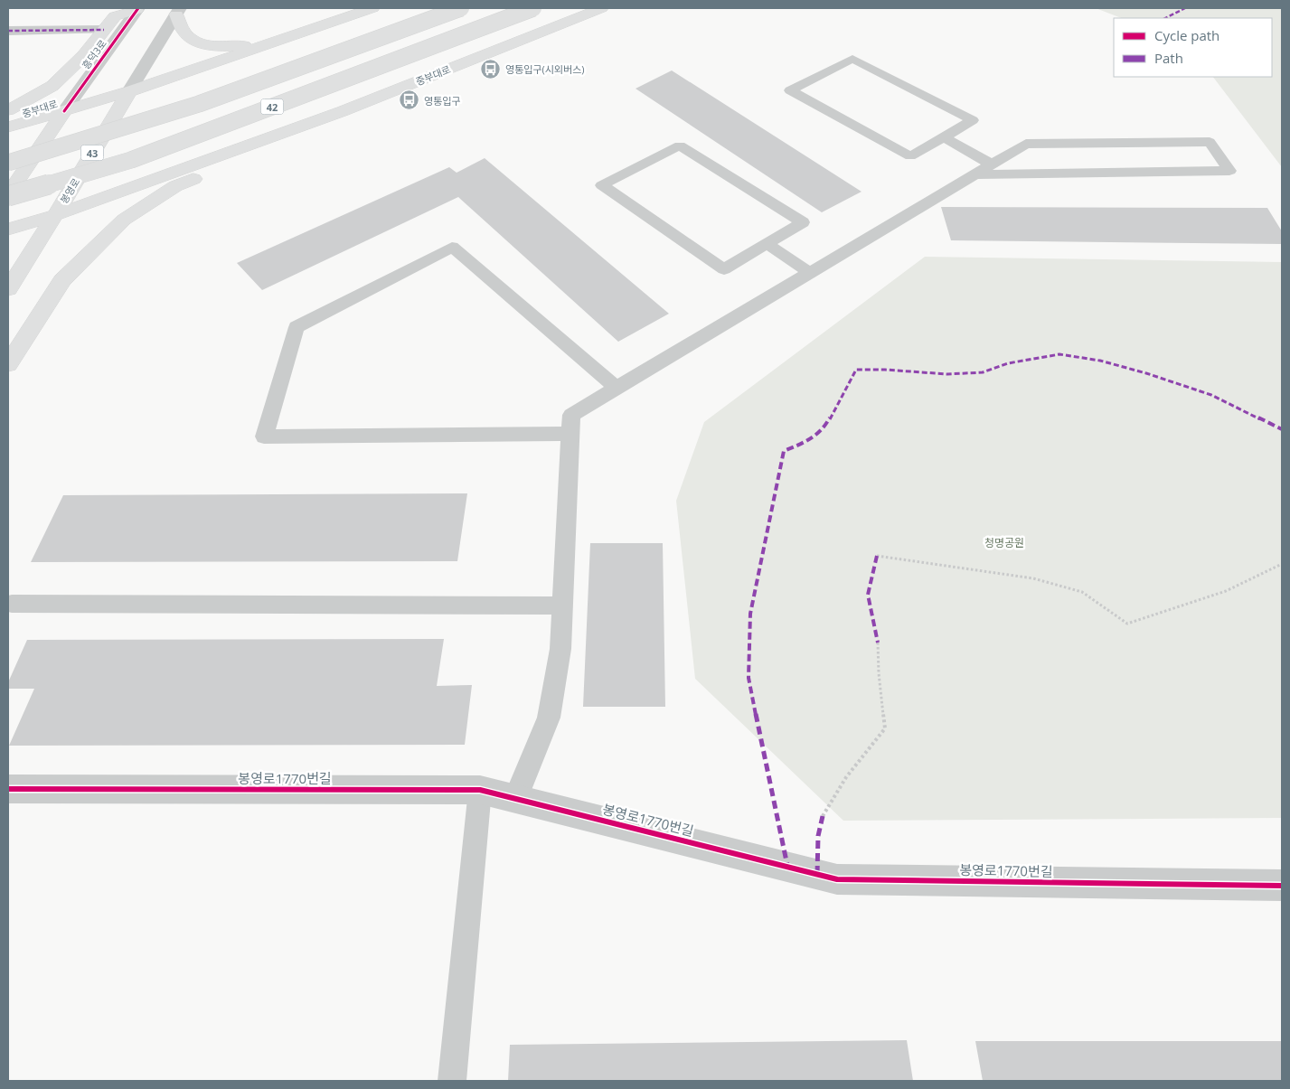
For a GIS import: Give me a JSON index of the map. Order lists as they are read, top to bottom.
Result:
{
  "streets": {
    "main road": [
      "중부대로",
      "42",
      "43",
      "봉영로"
    ],
    "street": ["흥덕3로", "봉영로1770번길"]
  },
  "crossings": [
    ["흥덕3로", "중부대로"],
    ["중부대로", "봉영로"]
  ],
  "parks": ["청명공원"],
  "places": {
    "bus stop": ["영통입구(시외버스)", "영통입구"]
  },
  "legend": ["Cycle path", "Path"]
}
